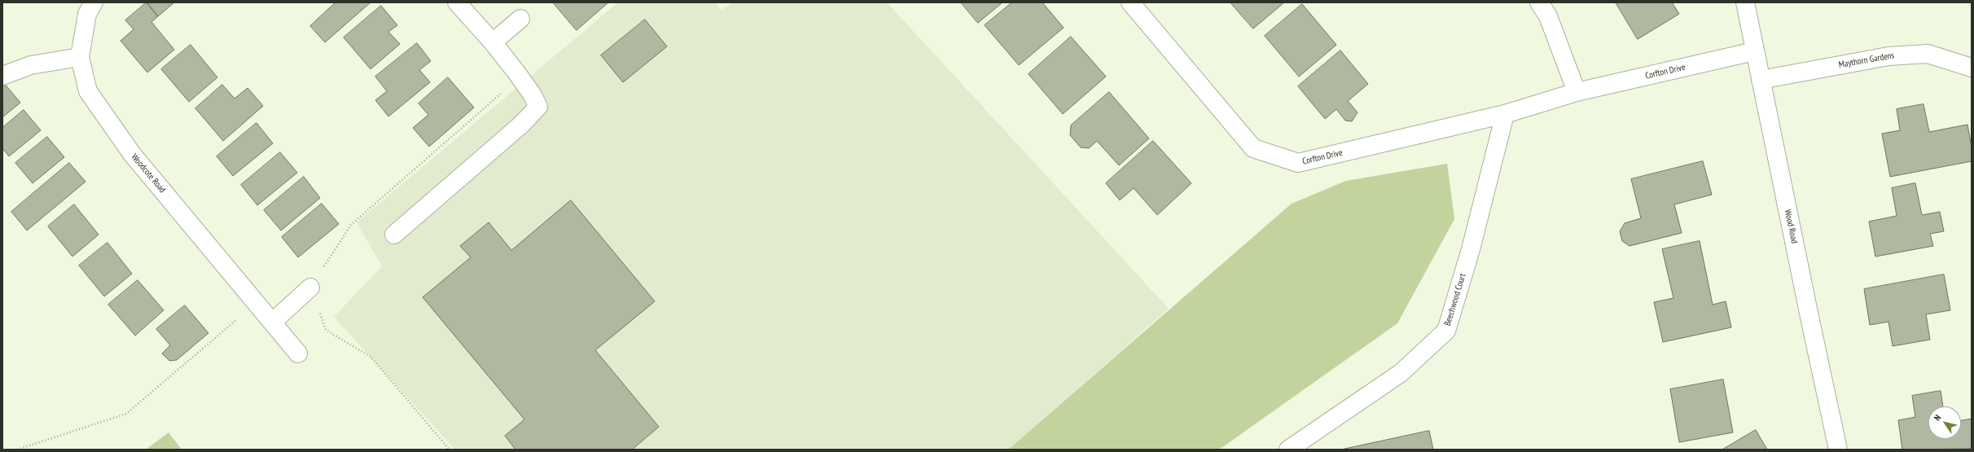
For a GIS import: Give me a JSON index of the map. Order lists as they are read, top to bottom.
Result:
{
  "streets": {
    "street": [
      "Maythorn Gardens",
      "Corfton Drive",
      "Woodcote Road",
      "Wood Road",
      "Beechwood Court"
    ]
  },
  "crossings": [
    ["Maythorn Gardens", "Wood Road"],
    ["Corfton Drive", "Wood Road"],
    ["Corfton Drive", "Beechwood Court"]
  ],
  "north": "top left"
}
